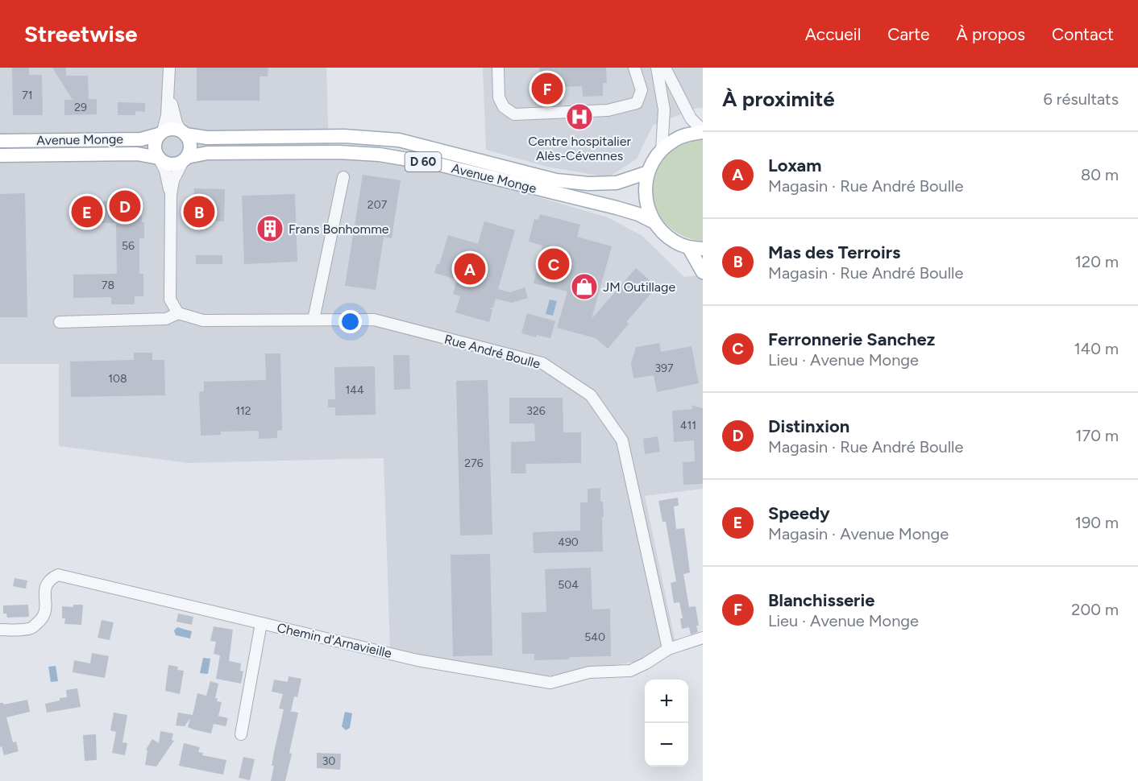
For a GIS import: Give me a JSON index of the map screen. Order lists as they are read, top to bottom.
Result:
{
  "streets": {
    "main road": ["Avenue Monge", "D 60"],
    "street": ["Rue André Boulle", "Chemin d'Arnavieille"]
  },
  "crossings": [
    ["Rue André Boulle", "Chemin d'Arnavieille"]
  ],
  "places": {
    "hospital": ["Centre hospitalier Alès-Cévennes"],
    "building": ["Frans Bonhomme"],
    "shop": ["JM Outillage"]
  },
  "house_numbers": [
    "71",
    "29",
    "207",
    "56",
    "78",
    "397",
    "108",
    "144",
    "112",
    "326",
    "411",
    "276",
    "490",
    "504",
    "540",
    "30"
  ],
  "page": {
    "header": "Streetwise",
    "nav": [
      "Accueil",
      "Carte",
      "À propos",
      "Contact"
    ],
    "heading": ["À proximité", "6 résultats"],
    "pins": [
      "F",
      "D",
      "B",
      "E",
      "C",
      "A"
    ],
    "list": [
      {
        "mark": "A",
        "name": "Loxam",
        "note": "Magasin · Rue André Boulle",
        "value": "80 m"
      },
      {
        "mark": "B",
        "name": "Mas des Terroirs",
        "note": "Magasin · Rue André Boulle",
        "value": "120 m"
      },
      {
        "mark": "C",
        "name": "Ferronnerie Sanchez",
        "note": "Lieu · Avenue Monge",
        "value": "140 m"
      },
      {
        "mark": "D",
        "name": "Distinxion",
        "note": "Magasin · Rue André Boulle",
        "value": "170 m"
      },
      {
        "mark": "E",
        "name": "Speedy",
        "note": "Magasin · Avenue Monge",
        "value": "190 m"
      },
      {
        "mark": "F",
        "name": "Blanchisserie",
        "note": "Lieu · Avenue Monge",
        "value": "200 m"
      }
    ],
    "map_buttons": ["+", "−"]
  }
}
